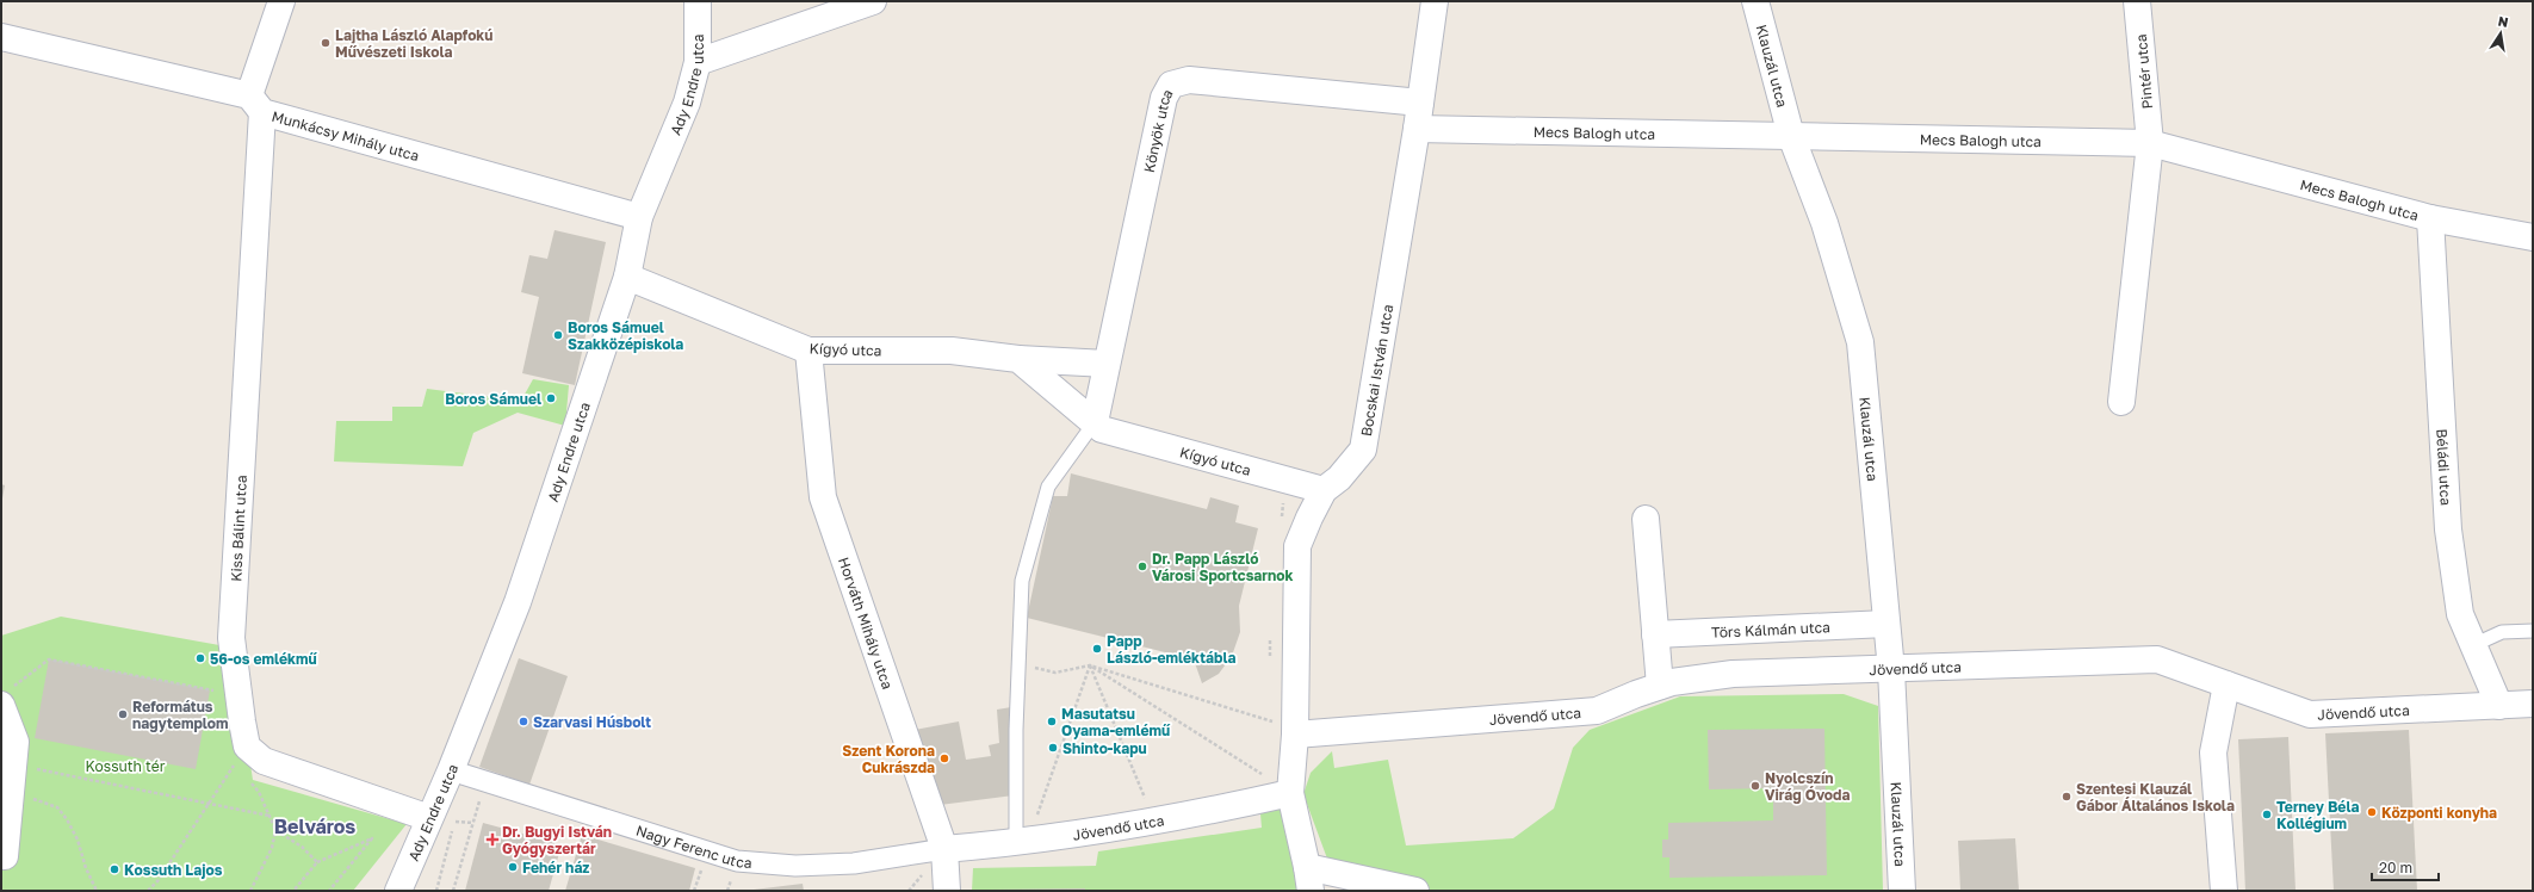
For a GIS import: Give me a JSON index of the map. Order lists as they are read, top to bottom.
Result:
{
  "streets": {
    "street": [
      "Klauzál utca",
      "Pintér utca",
      "Ady Endre utca",
      "Könyök utca",
      "Mecs Balogh utca",
      "Munkácsy Mihály utca",
      "Kígyó utca",
      "Bocskai István utca",
      "Béládi utca",
      "Kiss Bálint utca",
      "Horváth Mihály utca",
      "Törs Kálmán utca",
      "Jövendő utca",
      "Nagy Ferenc utca"
    ]
  },
  "crossings": [
    ["Klauzál utca", "Mecs Balogh utca"],
    ["Klauzál utca", "Törs Kálmán utca"],
    ["Klauzál utca", "Jövendő utca"],
    ["Pintér utca", "Mecs Balogh utca"],
    ["Ady Endre utca", "Munkácsy Mihály utca"],
    ["Ady Endre utca", "Kígyó utca"],
    ["Ady Endre utca", "Nagy Ferenc utca"],
    ["Könyök utca", "Kígyó utca"],
    ["Könyök utca", "Bocskai István utca"],
    ["Mecs Balogh utca", "Bocskai István utca"],
    ["Mecs Balogh utca", "Béládi utca"],
    ["Munkácsy Mihály utca", "Kiss Bálint utca"],
    ["Kígyó utca", "Bocskai István utca"],
    ["Kígyó utca", "Horváth Mihály utca"],
    ["Bocskai István utca", "Jövendő utca"],
    ["Béládi utca", "Jövendő utca"],
    ["Horváth Mihály utca", "Jövendő utca"],
    ["Horváth Mihály utca", "Nagy Ferenc utca"],
    ["Jövendő utca", "Nagy Ferenc utca"]
  ],
  "districts": ["Belváros"],
  "parks": ["Kossuth tér"],
  "places": {
    "other": [
      "Lajtha László Alapfokú Művészeti Iskola",
      "Boros Sámuel Szakközépiskola",
      "Boros Sámuel",
      "Dr. Papp László Városi Sportcsarnok",
      "Papp László-emléktábla",
      "56-os emlékmű",
      "Református nagytemplom",
      "Szarvasi Húsbolt",
      "Masutatsu Oyama-emlémű",
      "Shinto-kapu",
      "Szent Korona Cukrászda",
      "Nyolcszín Virág Óvoda",
      "Szentesi Klauzál Gábor Általános Iskola",
      "Központi konyha",
      "Terney Béla Kollégium",
      "Fehér ház",
      "Kossuth Lajos"
    ],
    "health": ["Dr. Bugyi István Gyógyszertár"]
  },
  "scale_bar": "20 m",
  "north": "top"
}
